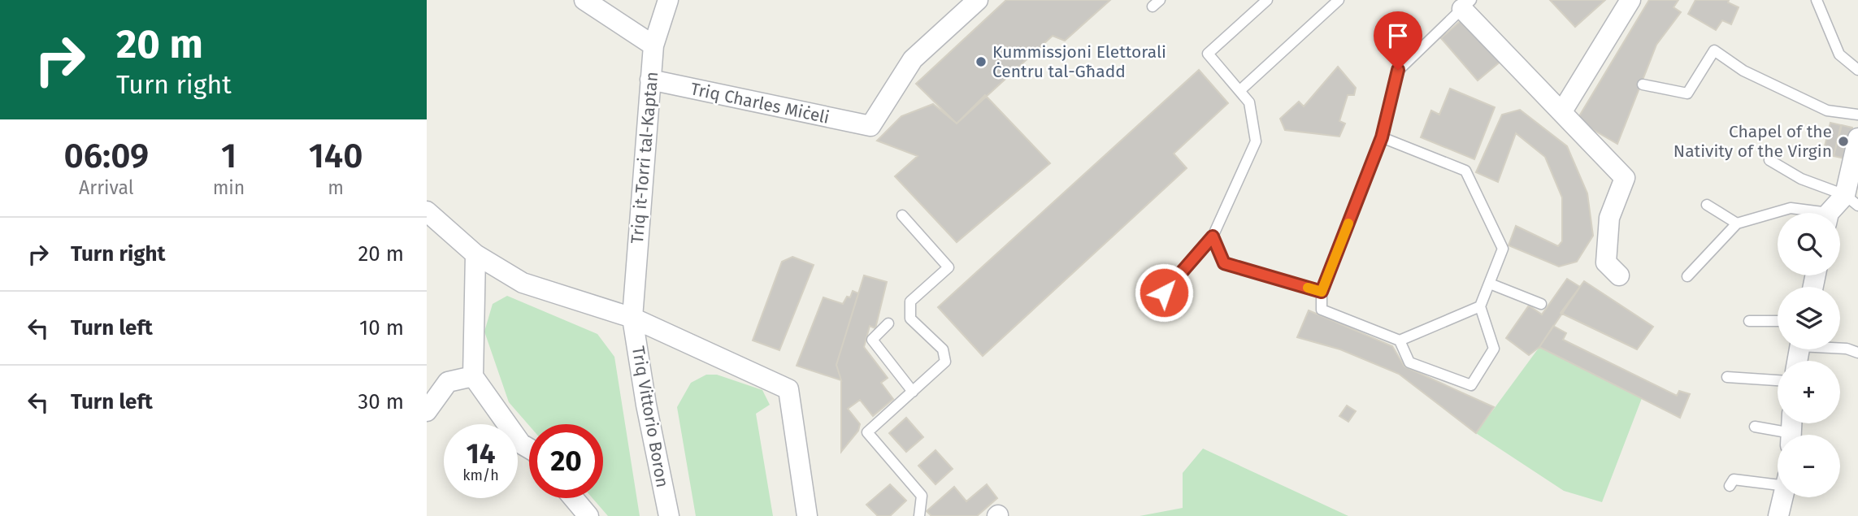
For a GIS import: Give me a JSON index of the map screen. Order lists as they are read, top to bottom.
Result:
{
  "streets": {
    "street": ["Triq Charles Miċeli", "Triq it-Torri tal-Kaptan", "Triq Vittorio Boron"]
  },
  "crossings": [
    ["Triq Charles Miċeli", "Triq it-Torri tal-Kaptan"],
    ["Triq it-Torri tal-Kaptan", "Triq Vittorio Boron"]
  ],
  "places": ["Kummissjoni Elettorali Ċentru tal-Għadd", "Chapel of the Nativity of the Virgin"],
  "page": {
    "turn": ["20 m", "Turn right"],
    "eta": [
      "06:09",
      "Arrival",
      "1",
      "min",
      "140",
      "m"
    ],
    "map_buttons": ["+", "−"],
    "list": [
      {
        "name": "Turn right",
        "value": "20 m"
      },
      {
        "name": "Turn left",
        "value": "10 m"
      },
      {
        "name": "Turn left",
        "value": "30 m"
      }
    ],
    "speed": "14 km/h",
    "limit": "20"
  }
}
